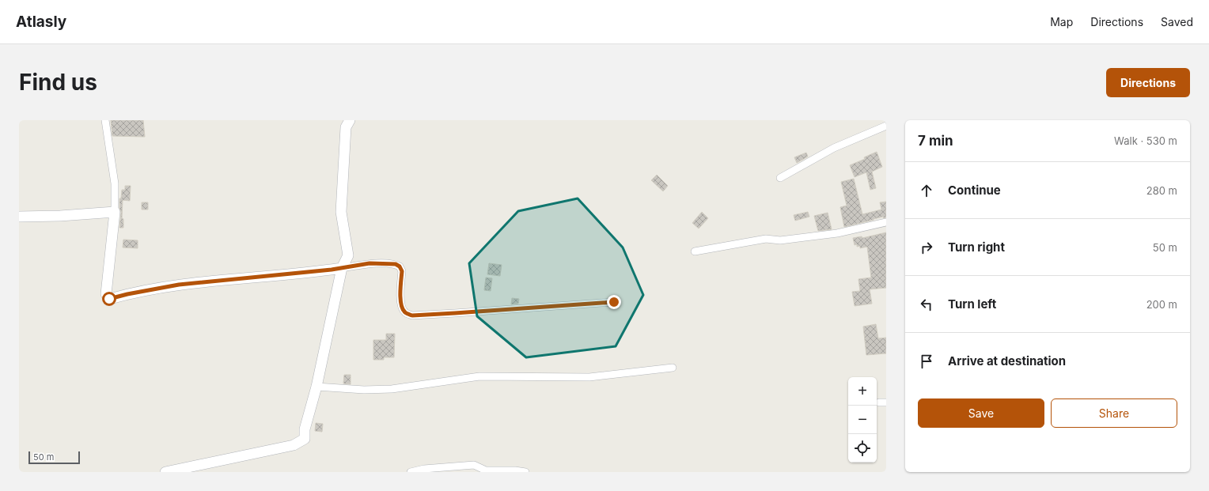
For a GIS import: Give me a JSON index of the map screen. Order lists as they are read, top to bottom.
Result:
{
  "scale_bar": "50 m",
  "page": {
    "header": "Atlasly",
    "nav": ["Map", "Directions", "Saved"],
    "buttons": [
      "Directions",
      ["Save", "Share"]
    ],
    "title": "Find us",
    "heading": ["7 min", "Walk · 530 m"],
    "list": [
      ["Continue", "280 m"],
      ["Turn right", "50 m"],
      ["Turn left", "200 m"],
      "Arrive at destination"
    ],
    "map_buttons": ["+", "−"],
    "scale": "50 m"
  }
}
